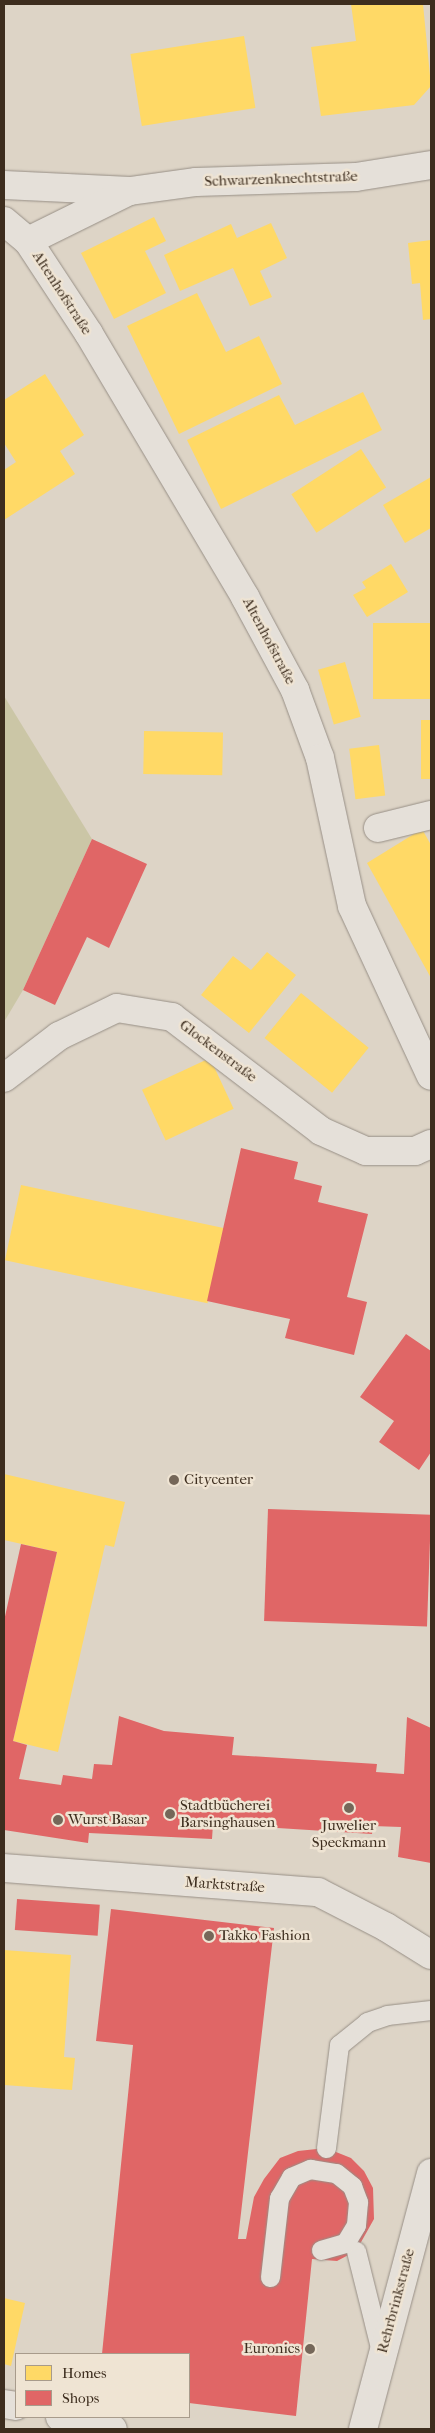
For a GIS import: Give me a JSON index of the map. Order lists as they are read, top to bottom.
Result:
{
  "streets": {
    "street": [
      "Schwarzenknechtstraße",
      "Altenhofstraße",
      "Glockenstraße",
      "Marktstraße",
      "Rehrbrinkstraße"
    ]
  },
  "crossings": [
    ["Schwarzenknechtstraße", "Altenhofstraße"]
  ],
  "places": [
    "Citycenter",
    "Juwelier Speckmann",
    "Stadtbücherei Barsinghausen",
    "Wurst Basar",
    "Takko Fashion",
    "Euronics"
  ],
  "legend": ["Homes", "Shops"]
}
